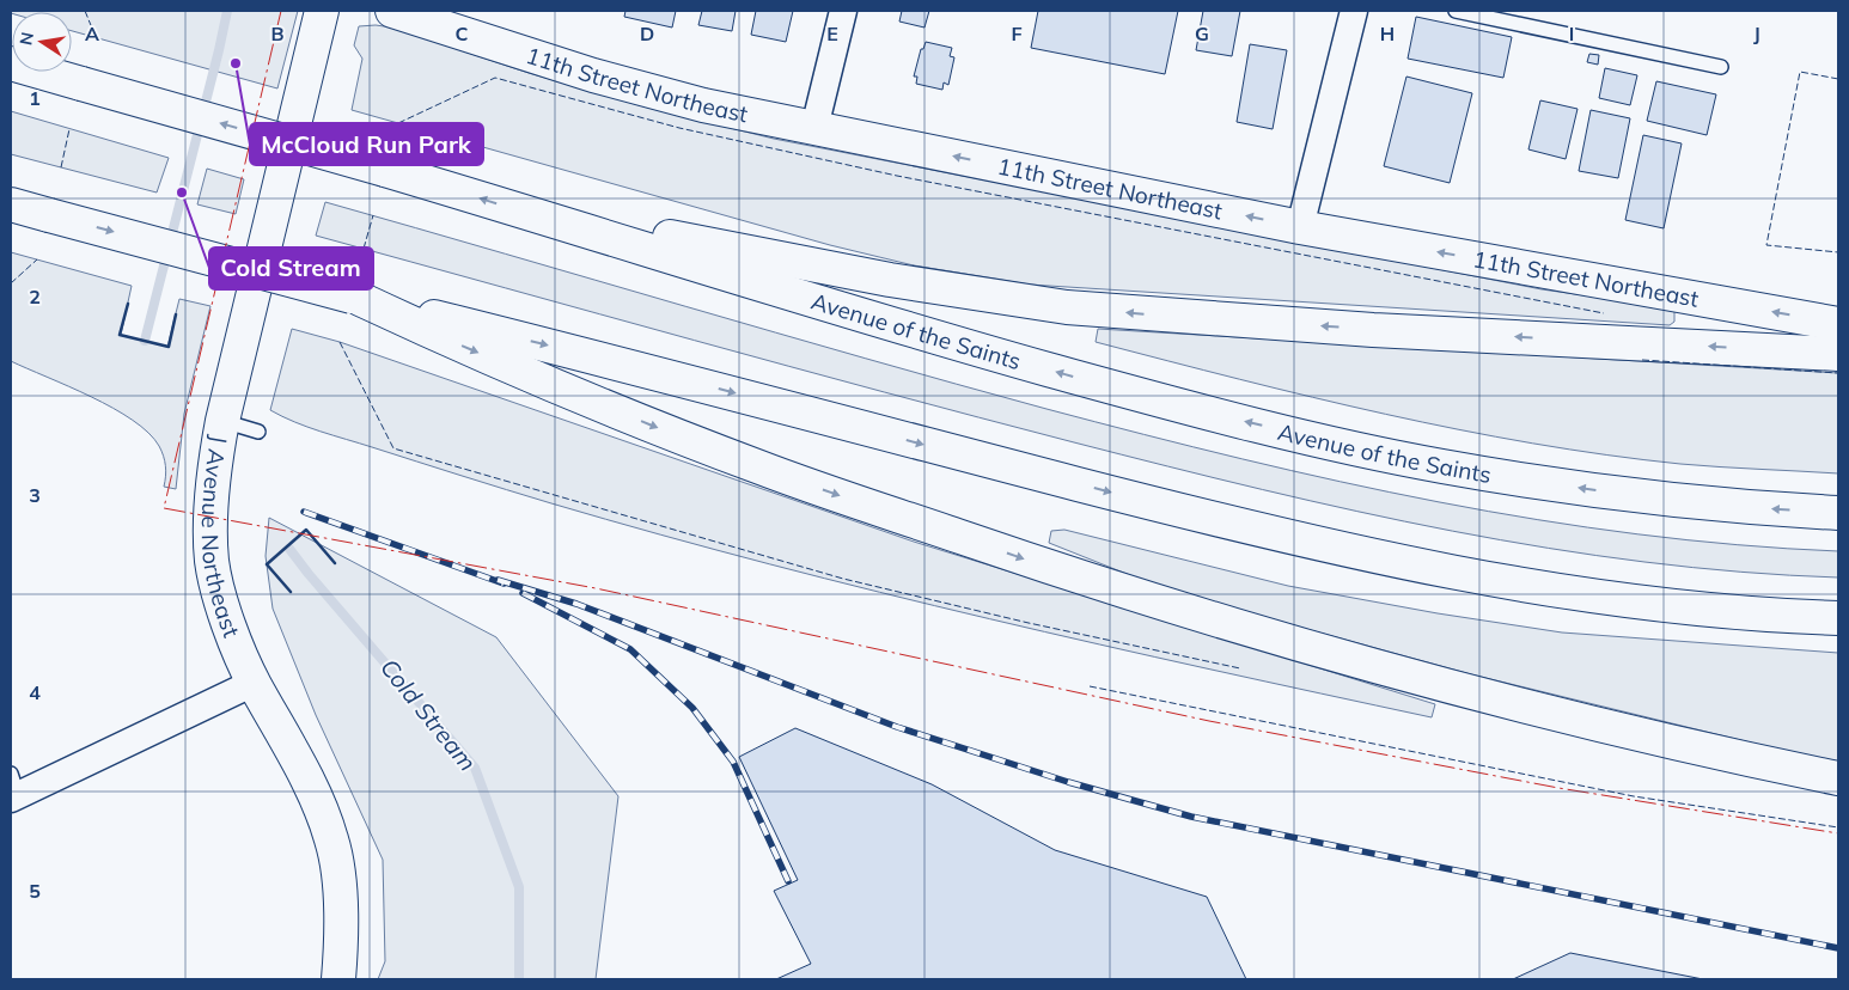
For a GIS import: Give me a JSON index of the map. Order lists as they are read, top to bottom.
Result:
{
  "streets": {
    "main road": ["11th Street Northeast", "Avenue of the Saints", "J Avenue Northeast"]
  },
  "water": ["Cold Stream"],
  "places": ["McCloud Run Park", "Cold Stream"],
  "north": "left",
  "grid": {
    "columns": [
      "A",
      "B",
      "C",
      "D",
      "E",
      "F",
      "G",
      "H",
      "I",
      "J"
    ],
    "rows": [
      "1",
      "2",
      "3",
      "4",
      "5"
    ]
  }
}
